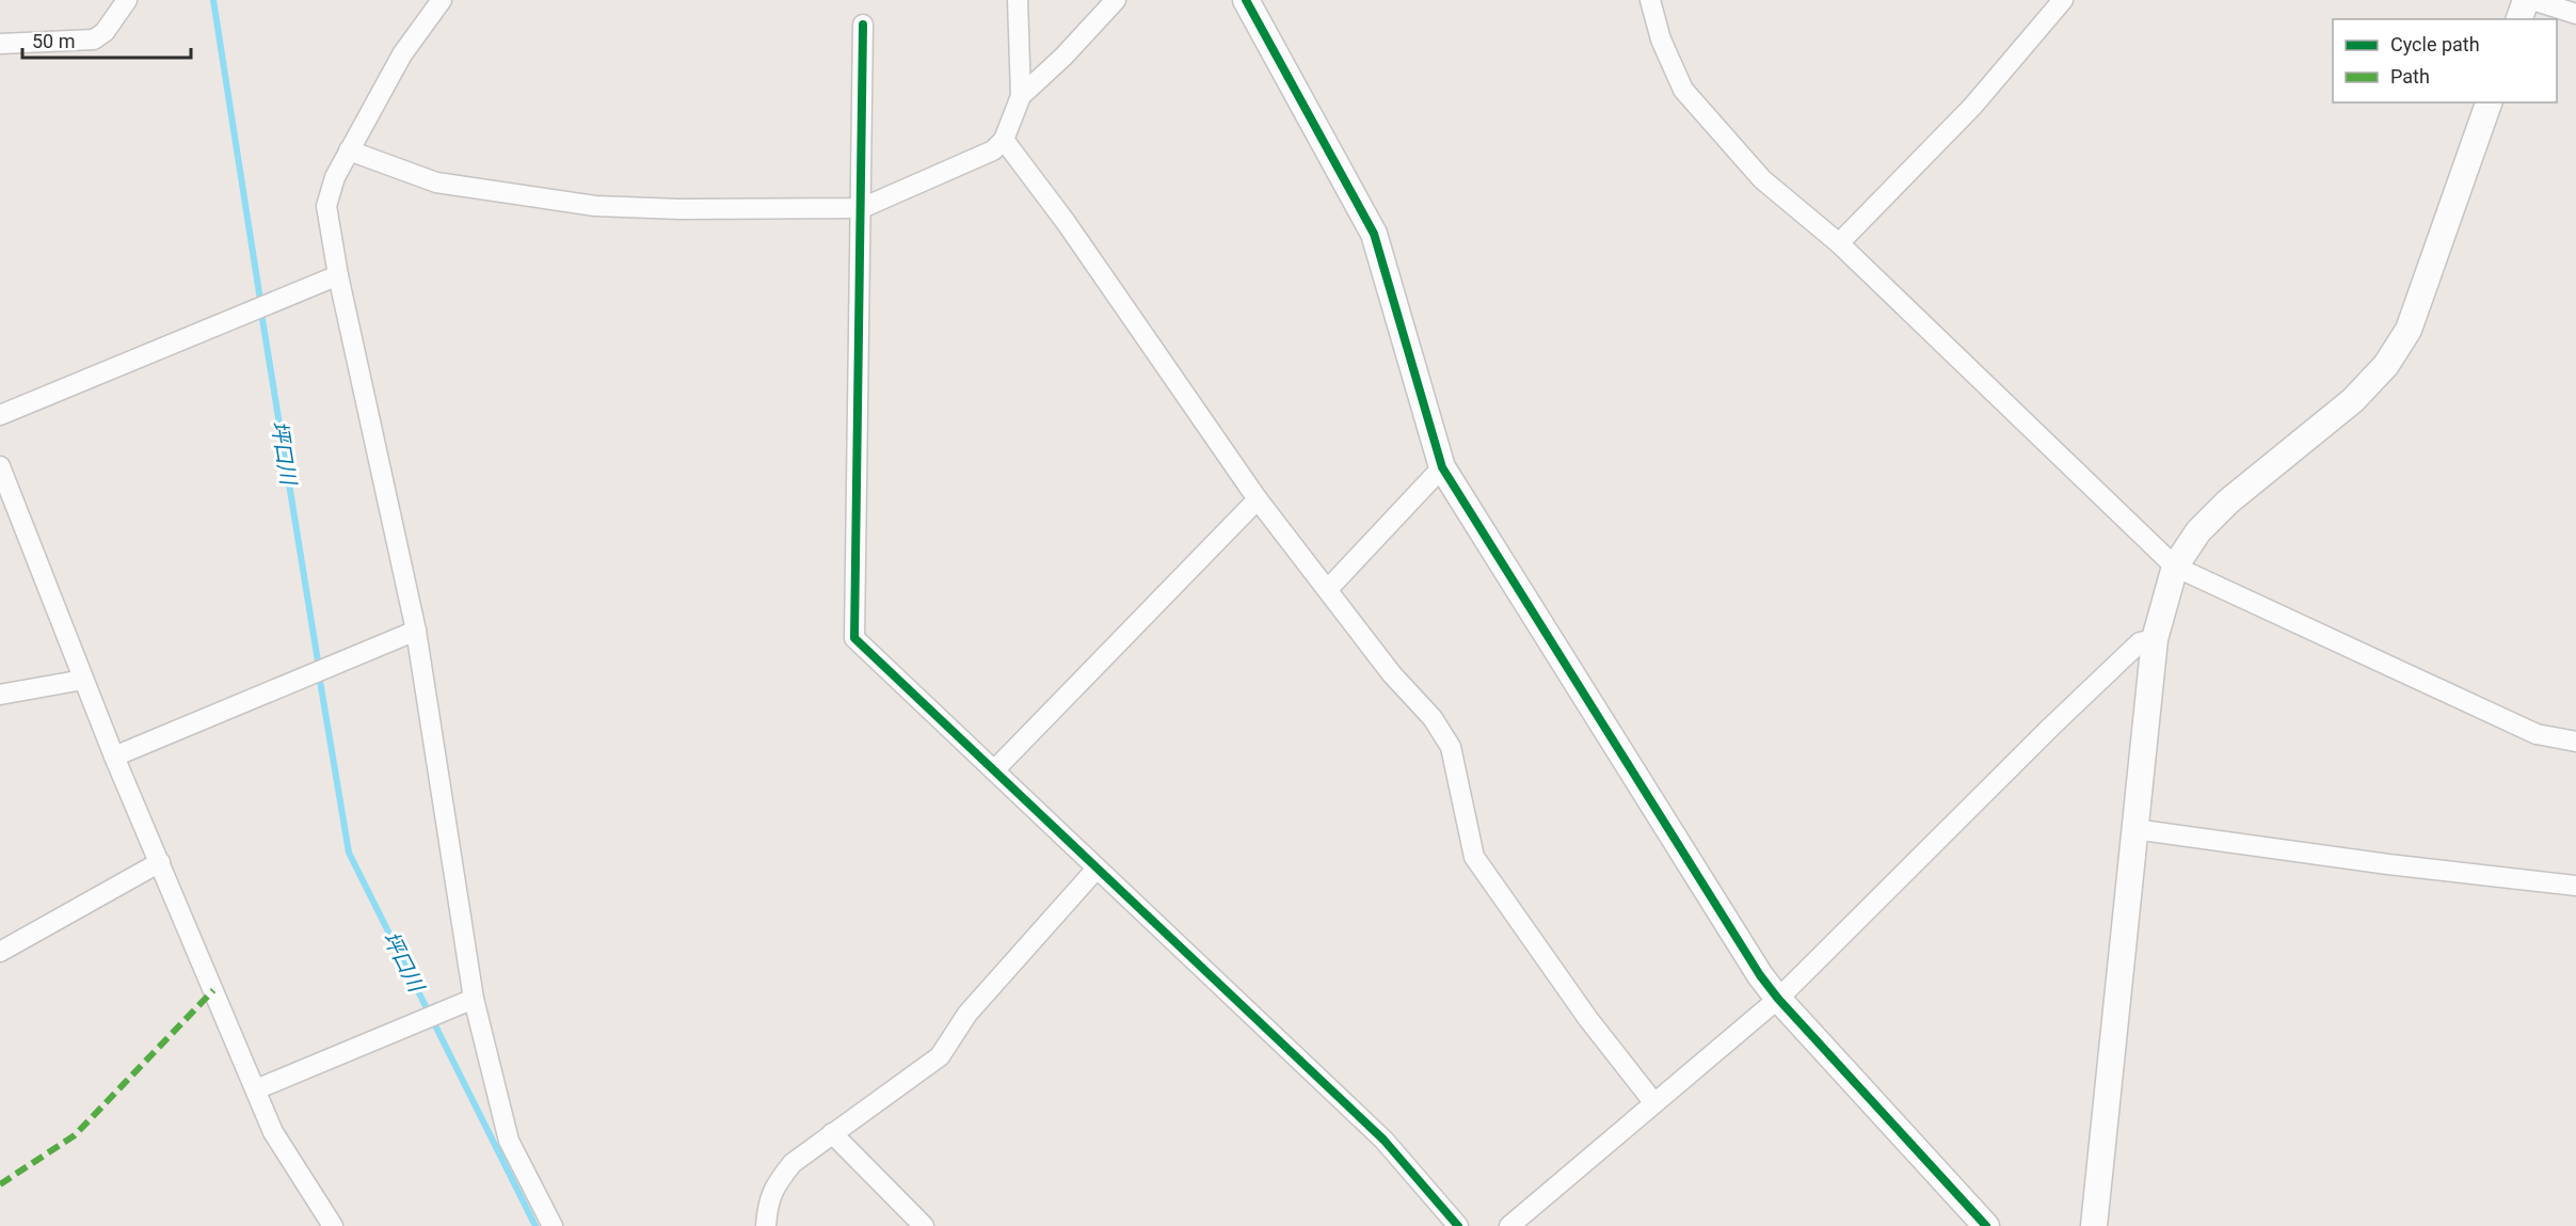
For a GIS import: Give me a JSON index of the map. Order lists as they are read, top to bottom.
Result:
{
  "water": ["坪口川"],
  "legend": ["Cycle path", "Path"],
  "scale_bar": "50 m"
}
